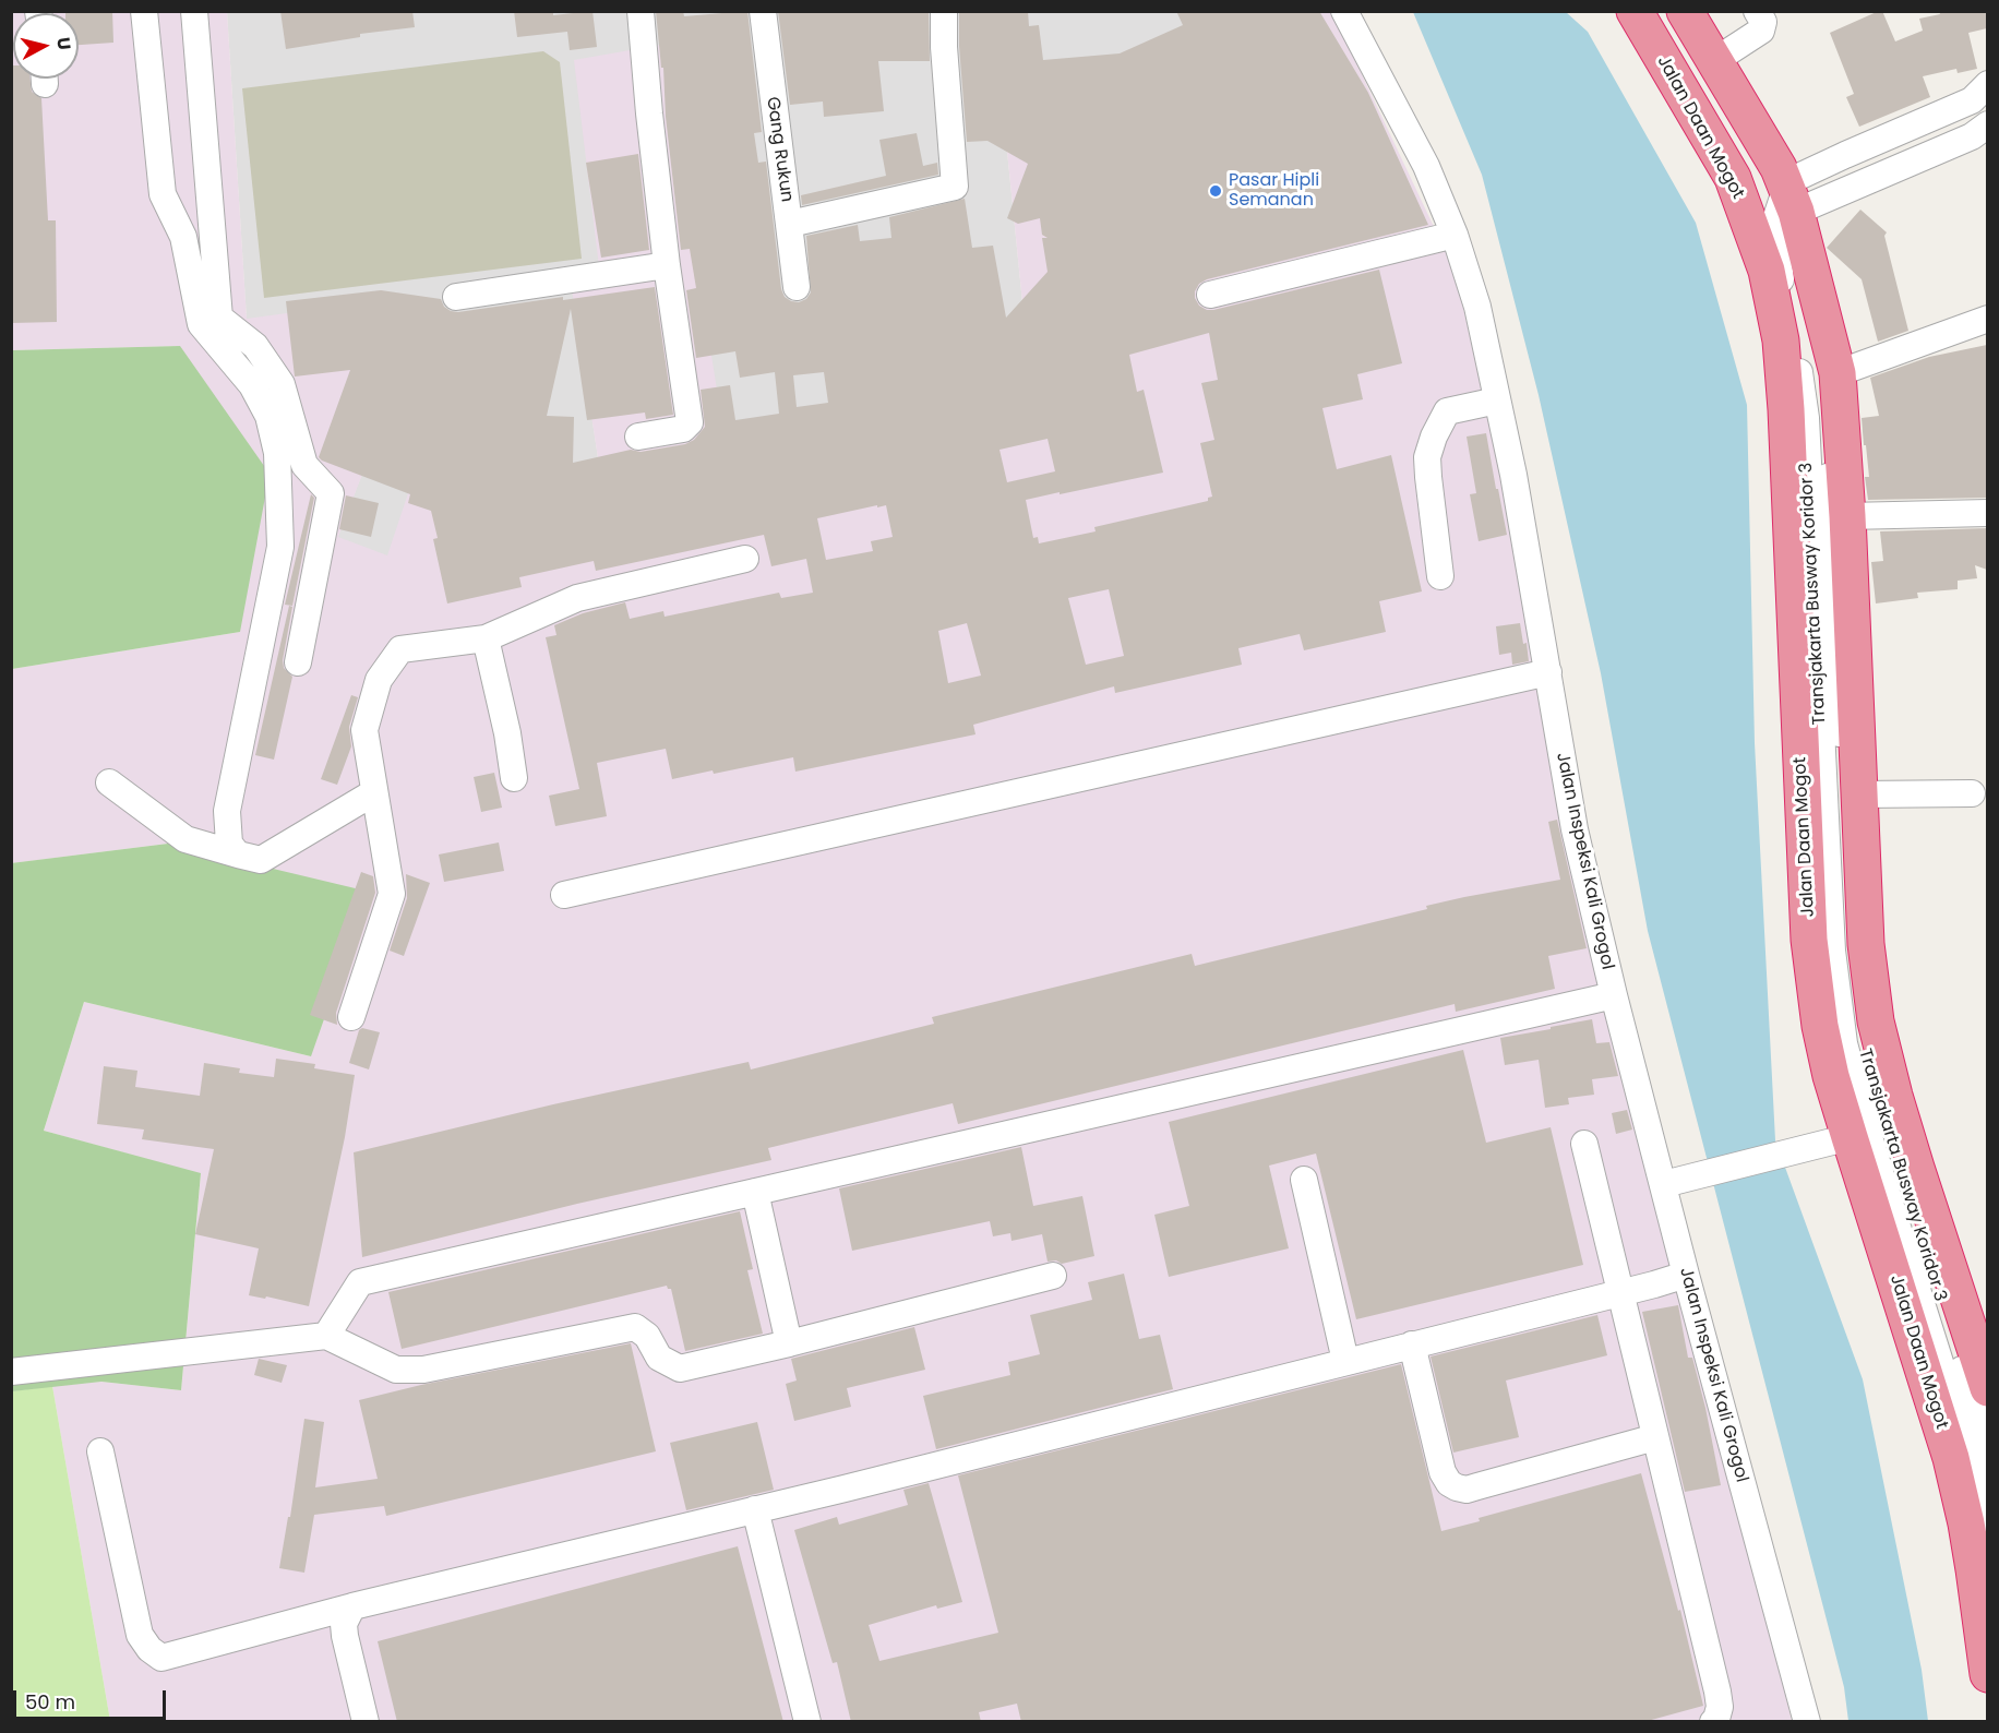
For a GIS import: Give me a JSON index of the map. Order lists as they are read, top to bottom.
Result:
{
  "streets": {
    "highway": ["Jalan Daan Mogot"],
    "street": ["Gang Rukun", "Transjakarta Busway Koridor 3", "Jalan Inspeksi Kali Grogol"]
  },
  "crossings": [
    ["Jalan Daan Mogot", "Transjakarta Busway Koridor 3"]
  ],
  "places": ["Pasar Hipli Semanan"],
  "scale_bar": "50 m",
  "north": "right"
}
